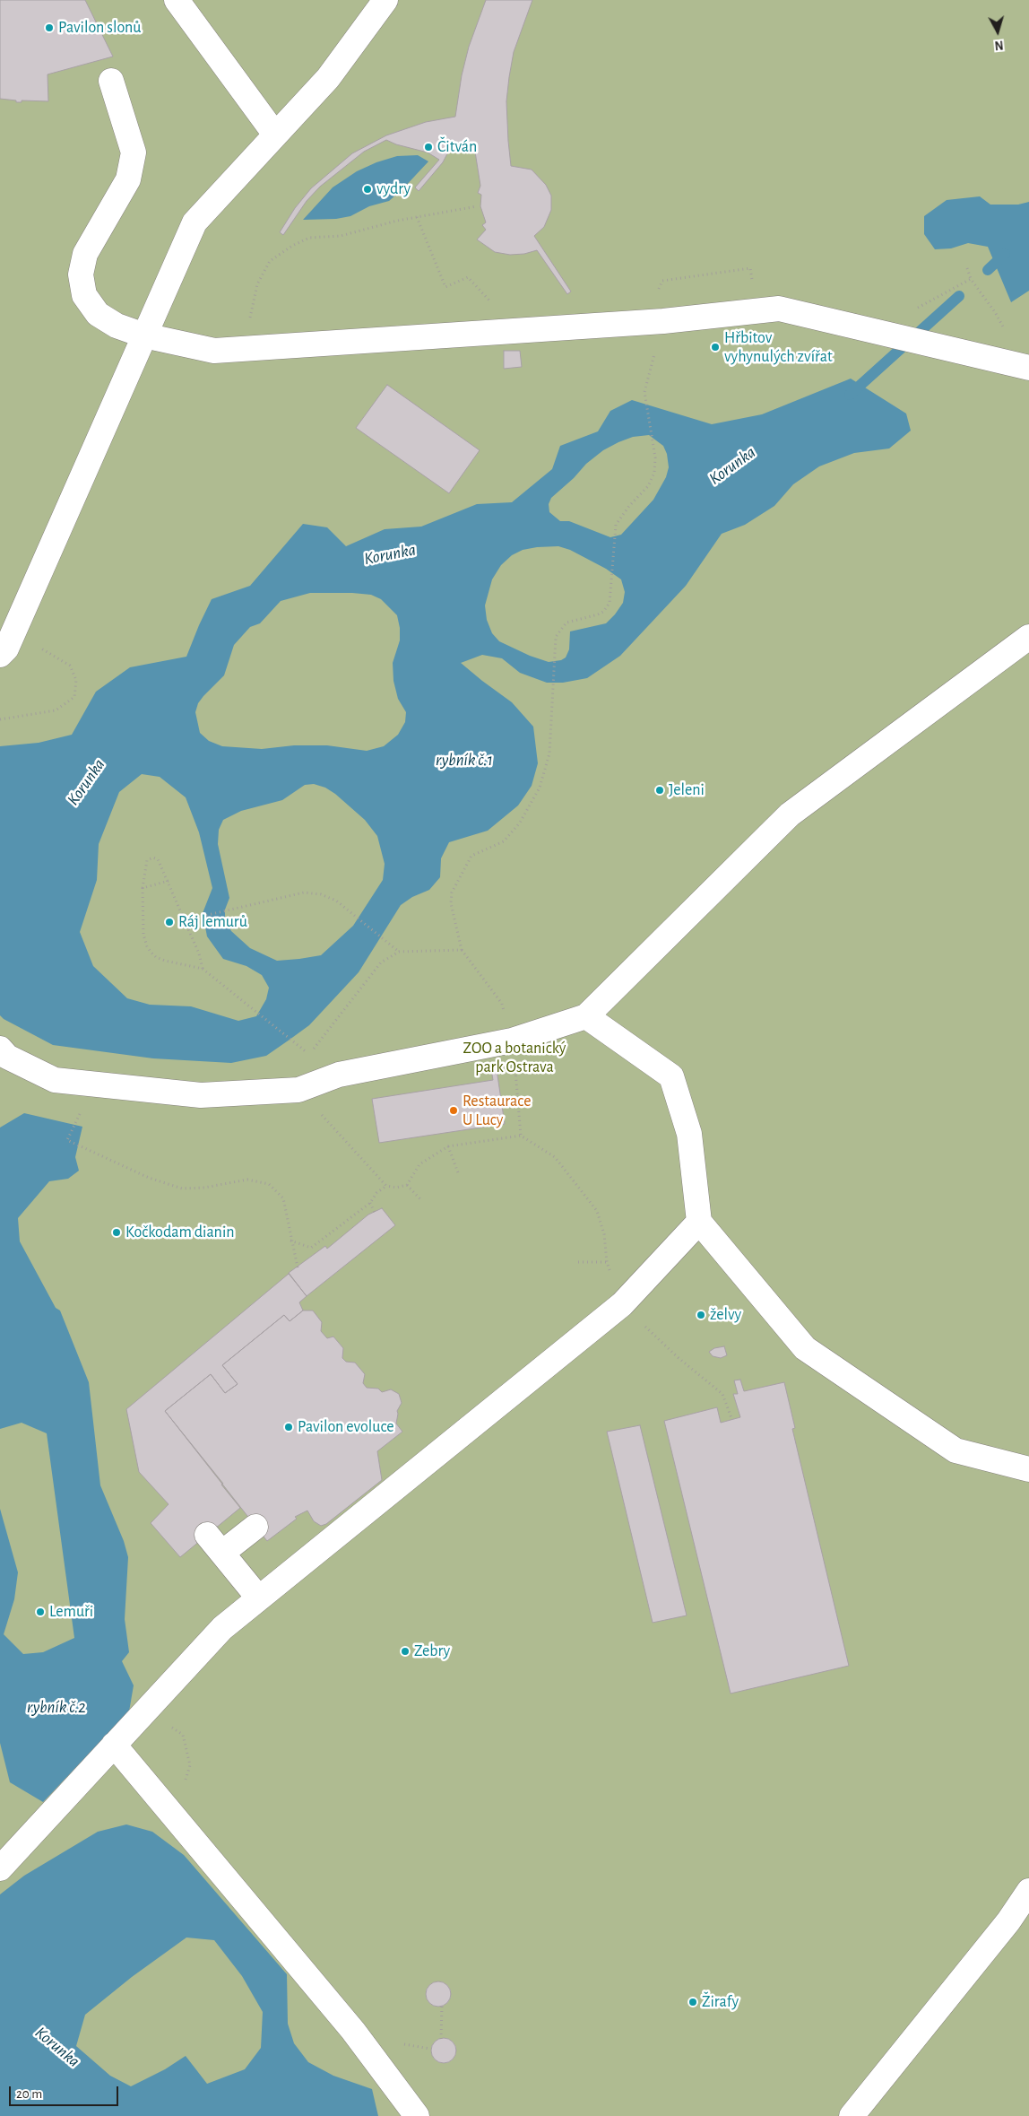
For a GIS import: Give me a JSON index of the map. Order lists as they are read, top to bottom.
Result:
{
  "water": ["Korunka", "rybník č.1", "rybník č.2"],
  "parks": ["ZOO a botanický park Ostrava"],
  "places": [
    "Pavilon slonů",
    "Čitván",
    "vydry",
    "Hřbitov vyhynulých zvířat",
    "Jeleni",
    "Ráj lemurů",
    "Restaurace U Lucy",
    "Kočkodam dianin",
    "želvy",
    "Pavilon evoluce",
    "Lemuři",
    "Zebry",
    "Žirafy"
  ],
  "scale_bar": "20 m",
  "north": "bottom"
}
